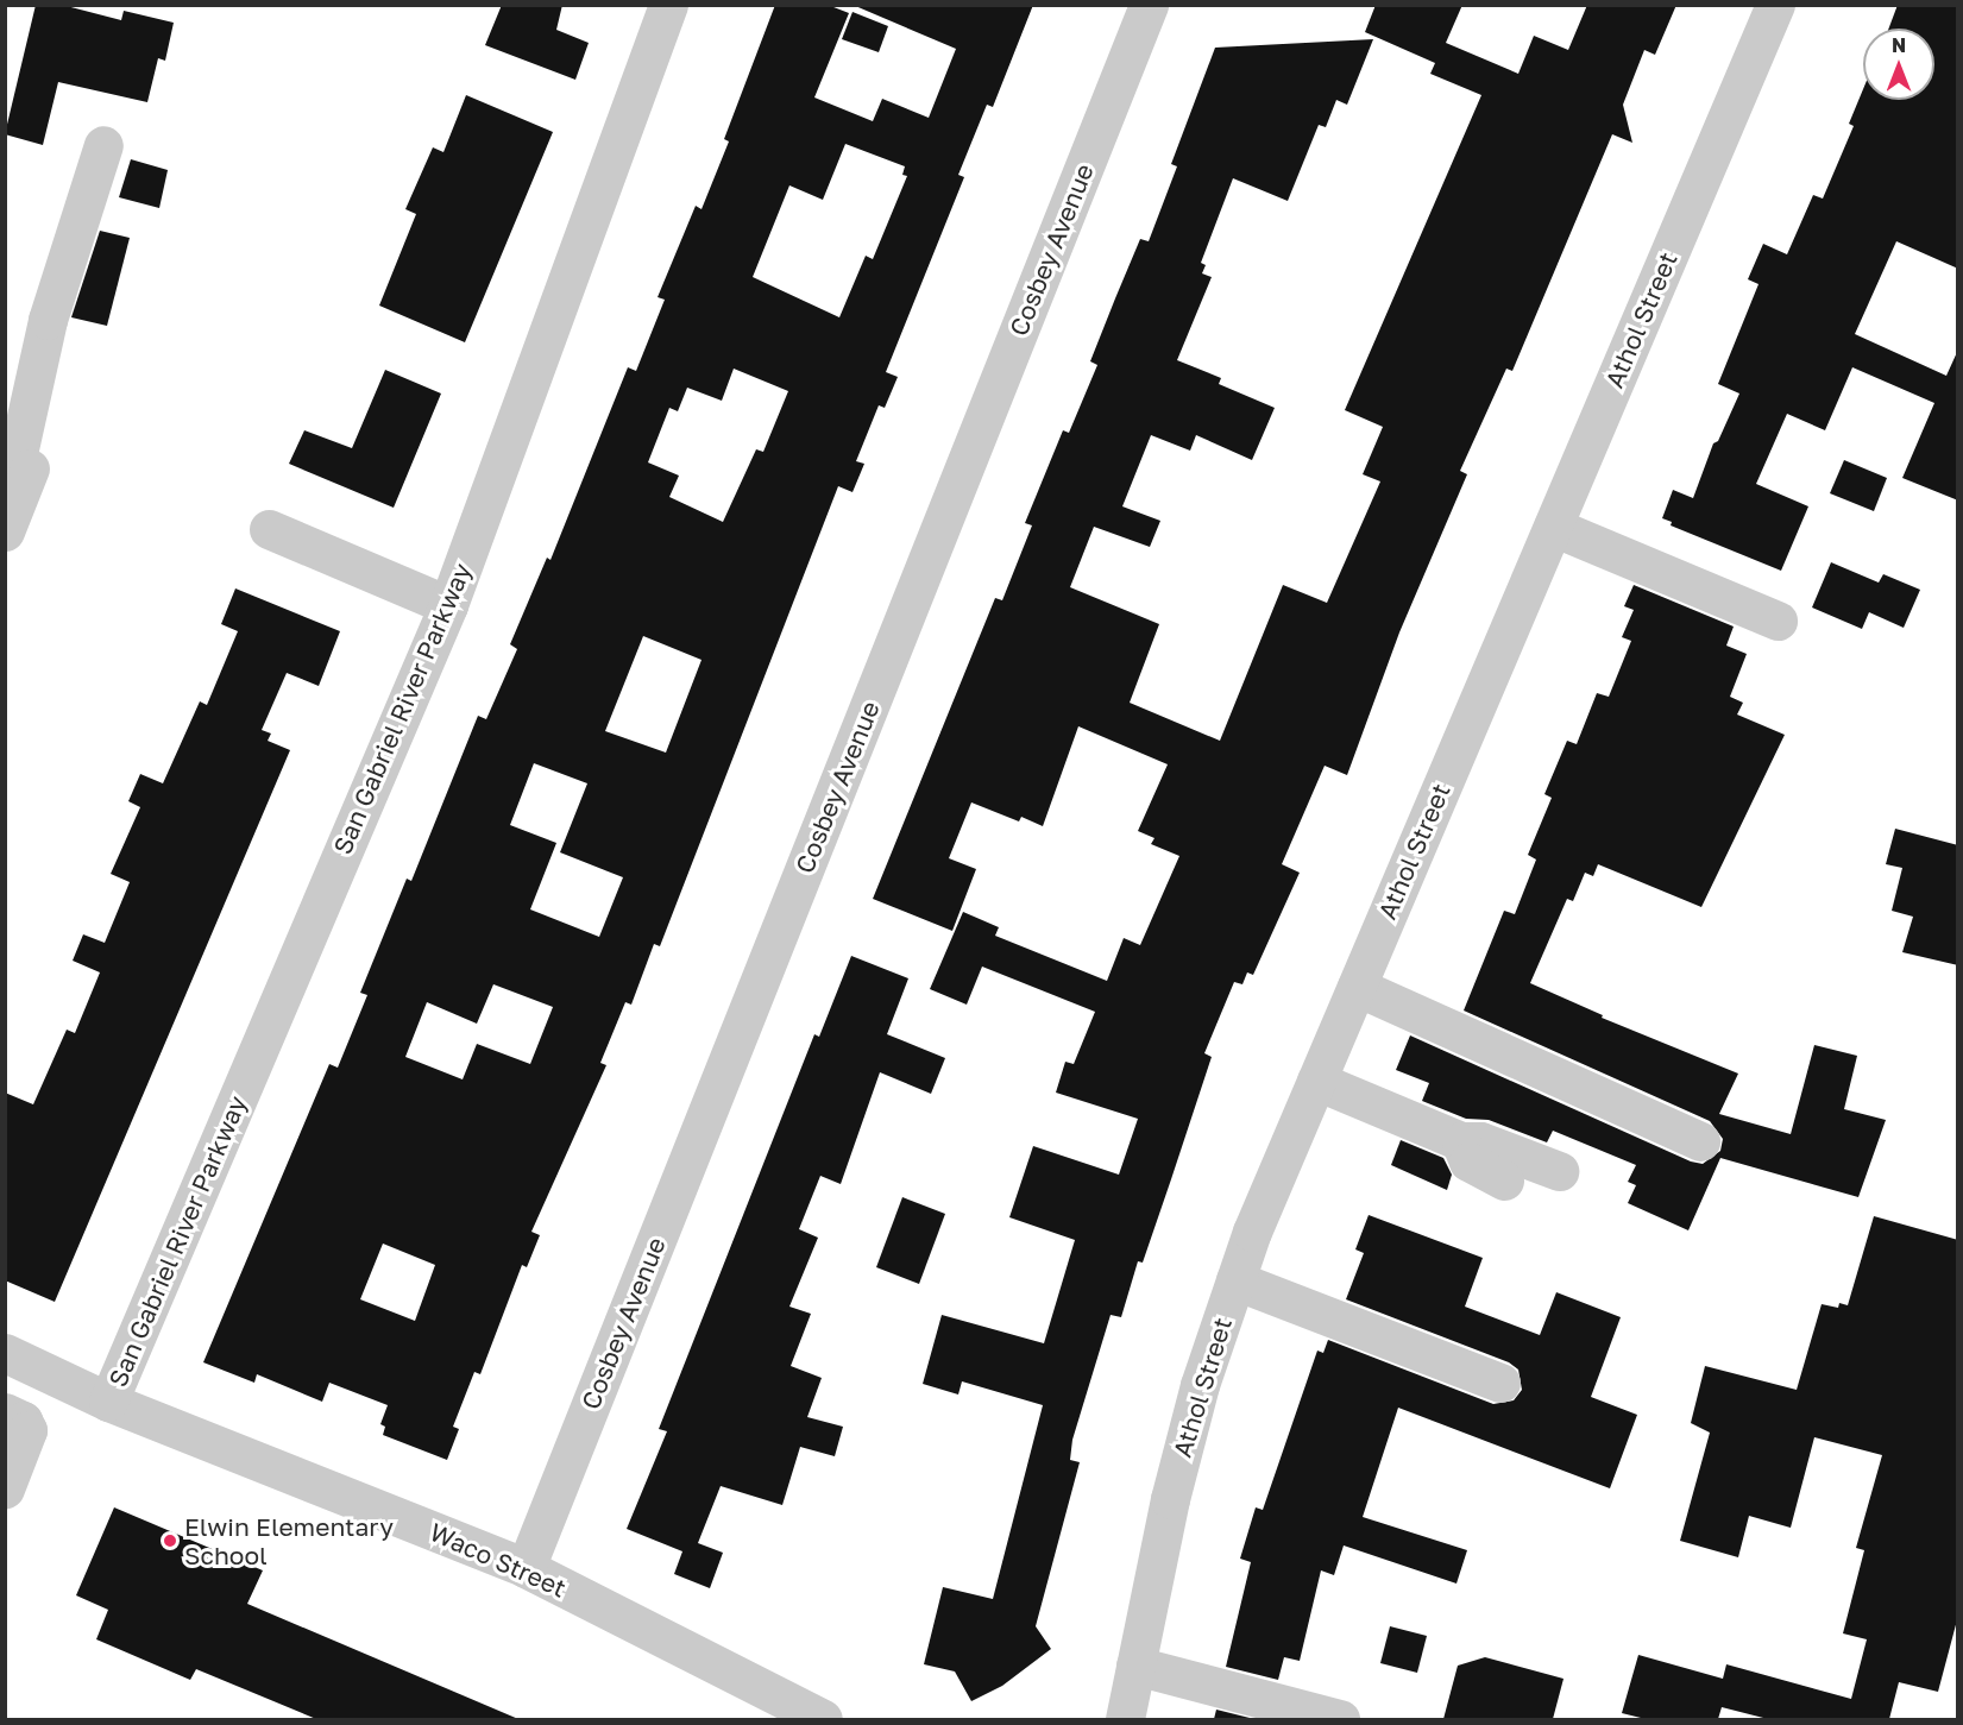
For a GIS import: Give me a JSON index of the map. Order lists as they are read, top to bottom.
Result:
{
  "streets": {
    "street": [
      "Cosbey Avenue",
      "Athol Street",
      "San Gabriel River Parkway",
      "Waco Street"
    ]
  },
  "crossings": [
    ["Cosbey Avenue", "Waco Street"],
    ["San Gabriel River Parkway", "Waco Street"]
  ],
  "places": ["Elwin Elementary School"],
  "north": "top"
}
